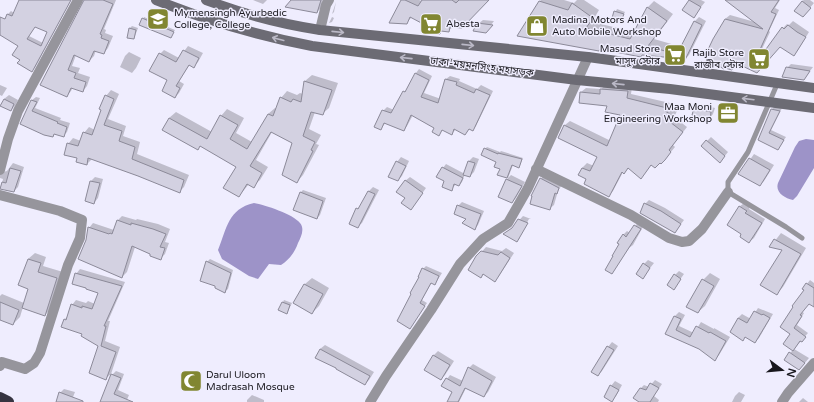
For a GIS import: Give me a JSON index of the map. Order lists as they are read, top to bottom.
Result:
{
  "streets": {
    "main road": ["ঢাকা-ময়মনসিংহ মহাসড়ক"]
  },
  "places": {
    "school or university": ["Mymensingh Ayurbedic College, College"],
    "supermarket": ["Abesta", "Masud Store মাসুদ স্টোর", "Rajib Store রাজীব স্টোর"],
    "shop": ["Madina Motors And Auto Mobile Workshop"],
    "office": ["Maa Moni Engineering Workshop"],
    "mosque": ["Darul Uloom Madrasah Mosque"]
  },
  "north": "right"
}
